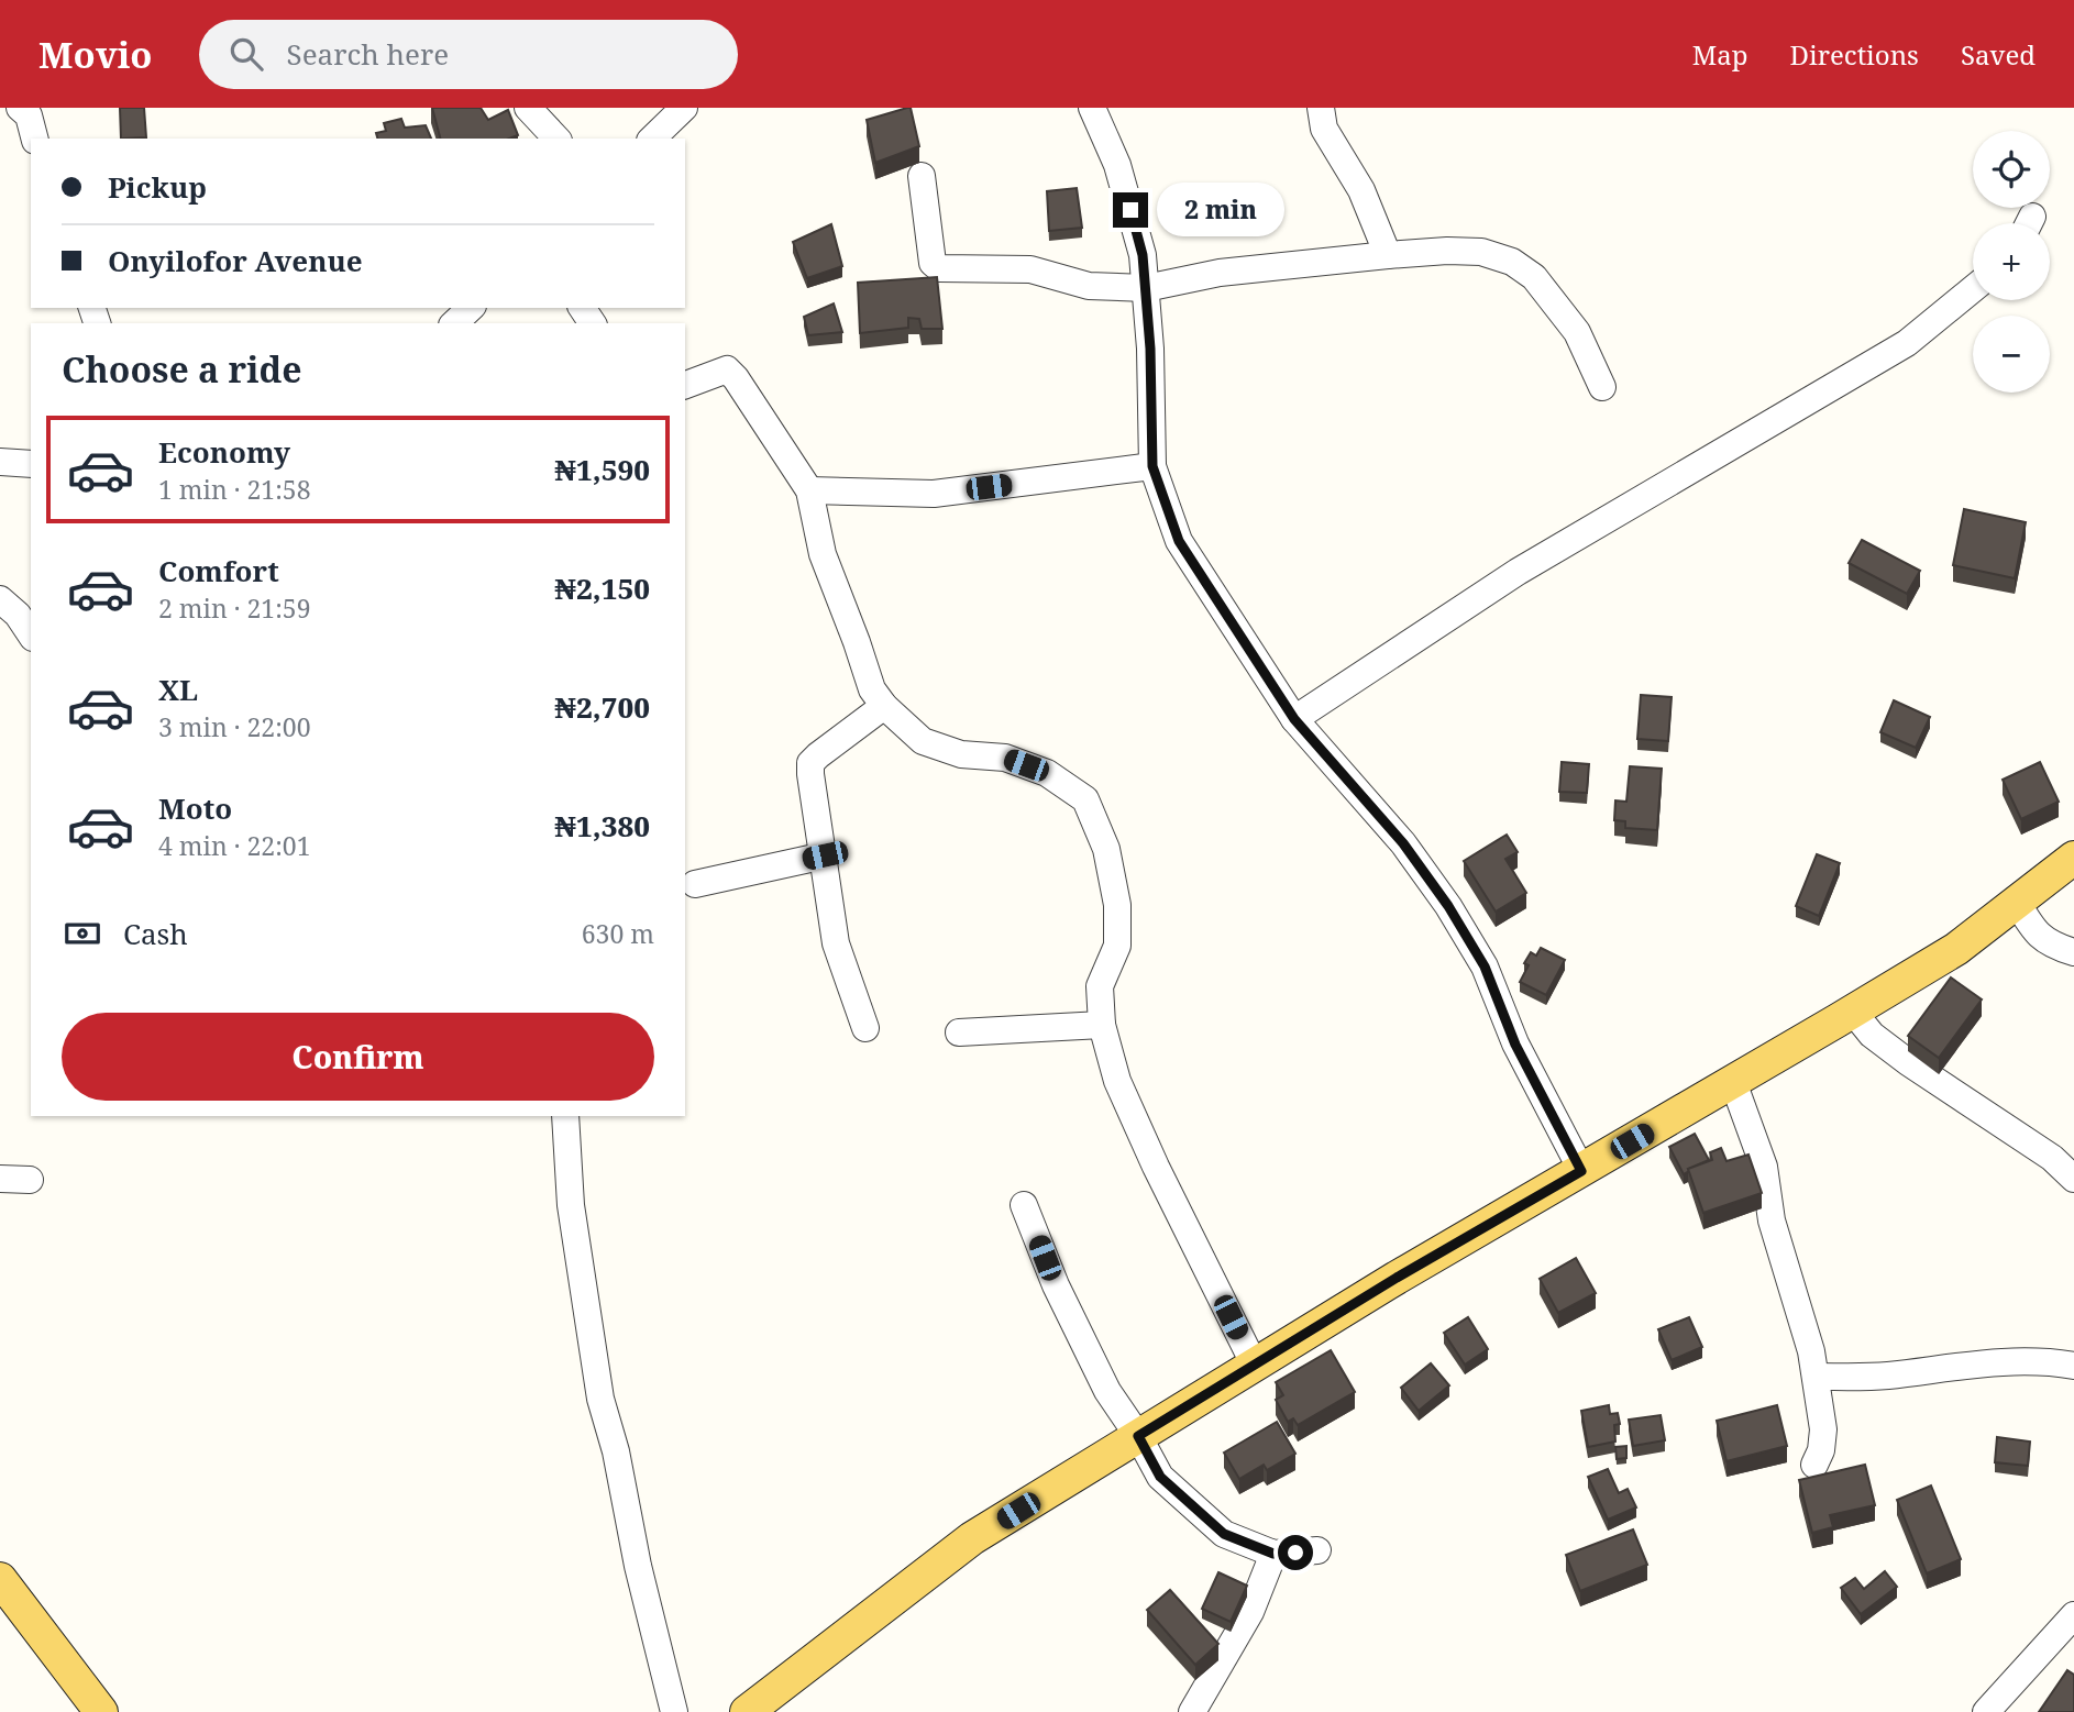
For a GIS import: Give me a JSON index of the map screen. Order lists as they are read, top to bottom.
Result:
{
  "page": {
    "header": "Movio",
    "search": "Search here",
    "nav": ["Map", "Directions", "Saved"],
    "map_buttons": ["+", "−"],
    "banner": ["Pickup", "Onyilofor Avenue"],
    "bubble": "2 min",
    "heading": "Choose a ride",
    "list": [
      {
        "name": "Economy",
        "note": "1 min · 21:58",
        "value": "₦1,590"
      },
      {
        "name": "Comfort",
        "note": "2 min · 21:59",
        "value": "₦2,150"
      },
      {
        "name": "XL",
        "note": "3 min · 22:00",
        "value": "₦2,700"
      },
      {
        "name": "Moto",
        "note": "4 min · 22:01",
        "value": "₦1,380"
      }
    ],
    "pay": ["Cash", "630 m"],
    "buttons": "Confirm"
  }
}
